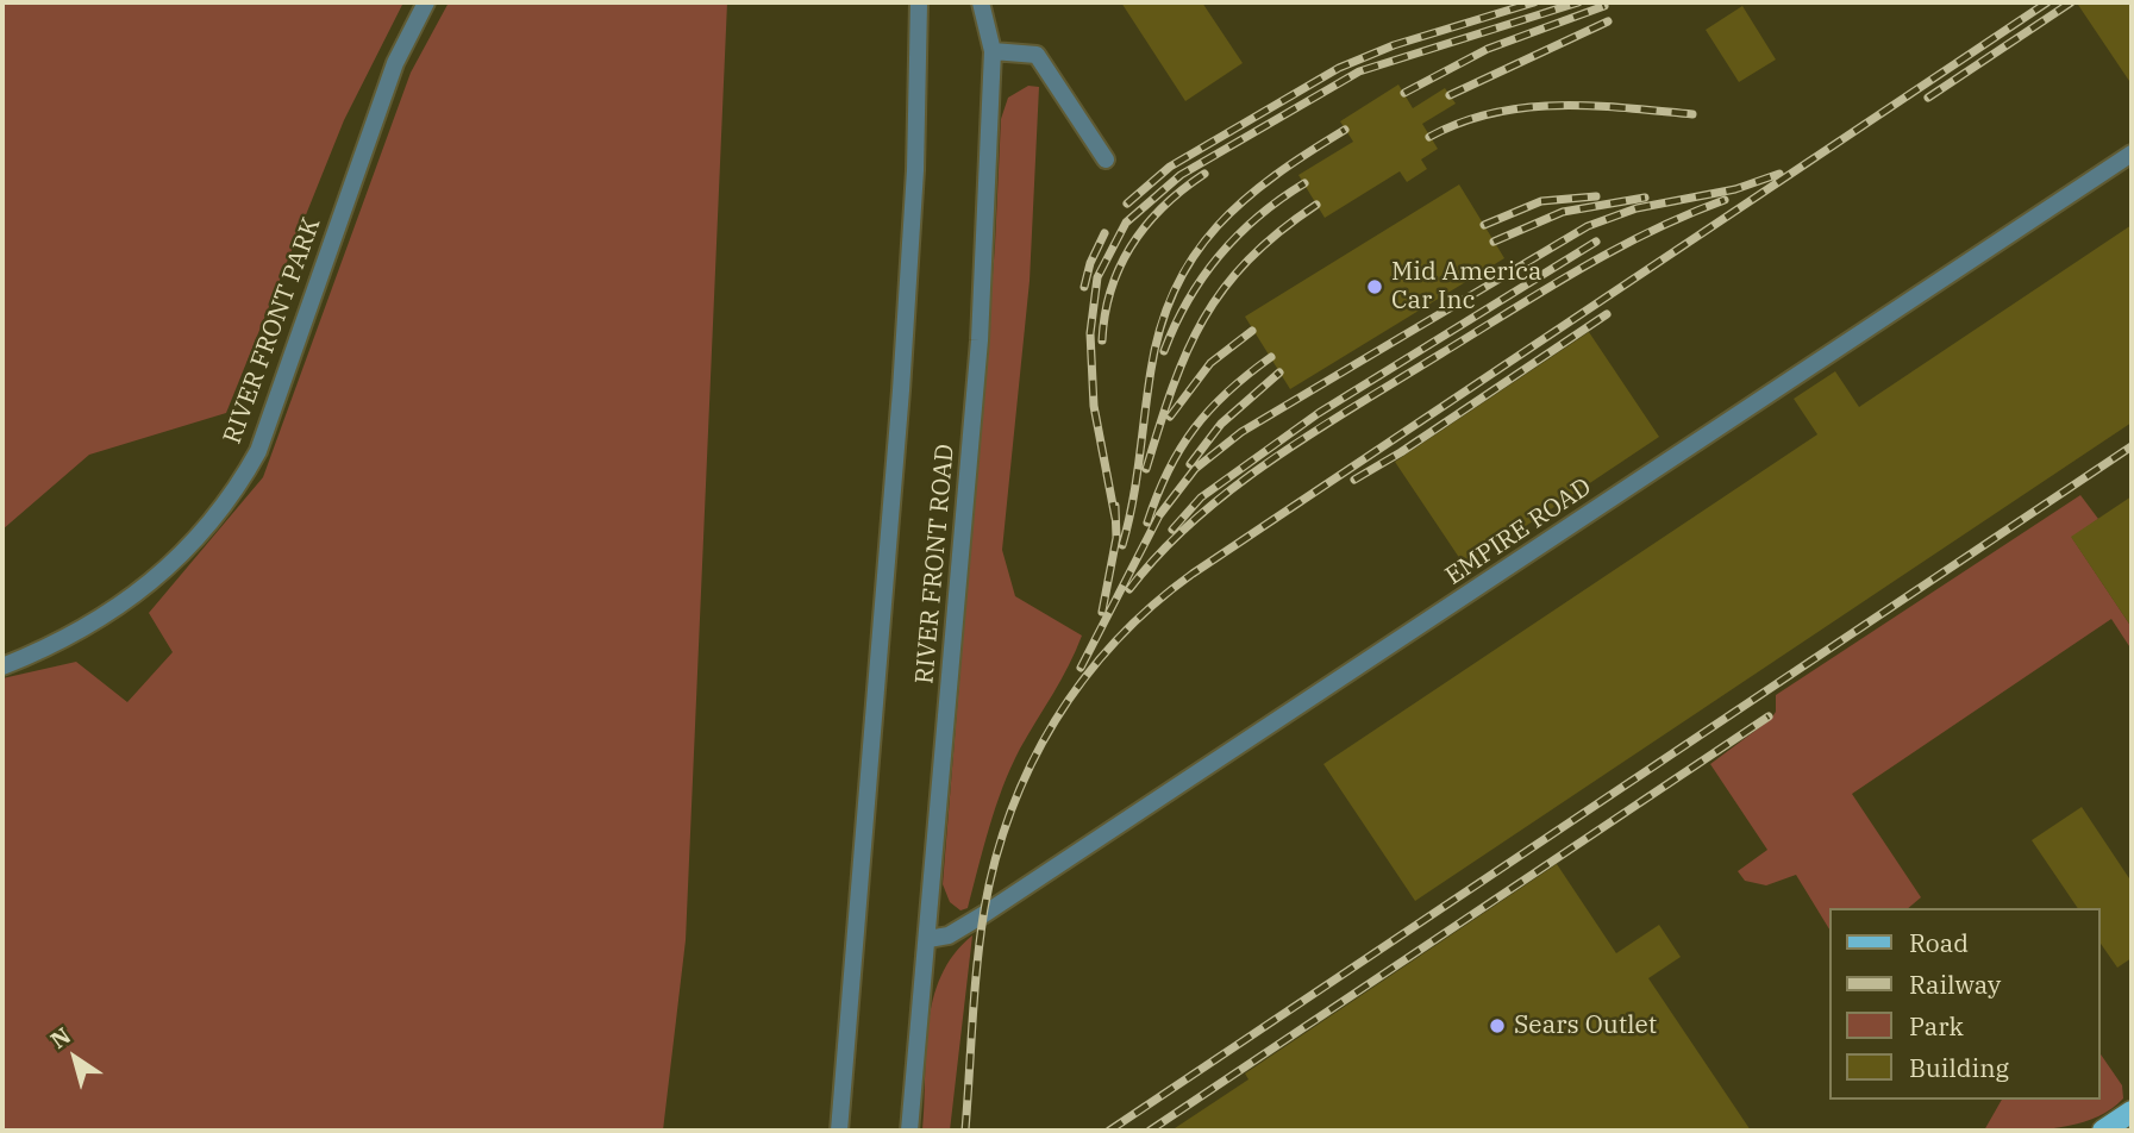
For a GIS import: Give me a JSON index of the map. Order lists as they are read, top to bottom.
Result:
{
  "streets": {
    "street": ["RIVER FRONT PARK", "EMPIRE ROAD", "RIVER FRONT ROAD"]
  },
  "crossings": [
    ["EMPIRE ROAD", "RIVER FRONT ROAD"]
  ],
  "places": ["Mid America Car Inc", "Sears Outlet"],
  "legend": [
    "Road",
    "Railway",
    "Park",
    "Building"
  ],
  "north": "top left"
}
